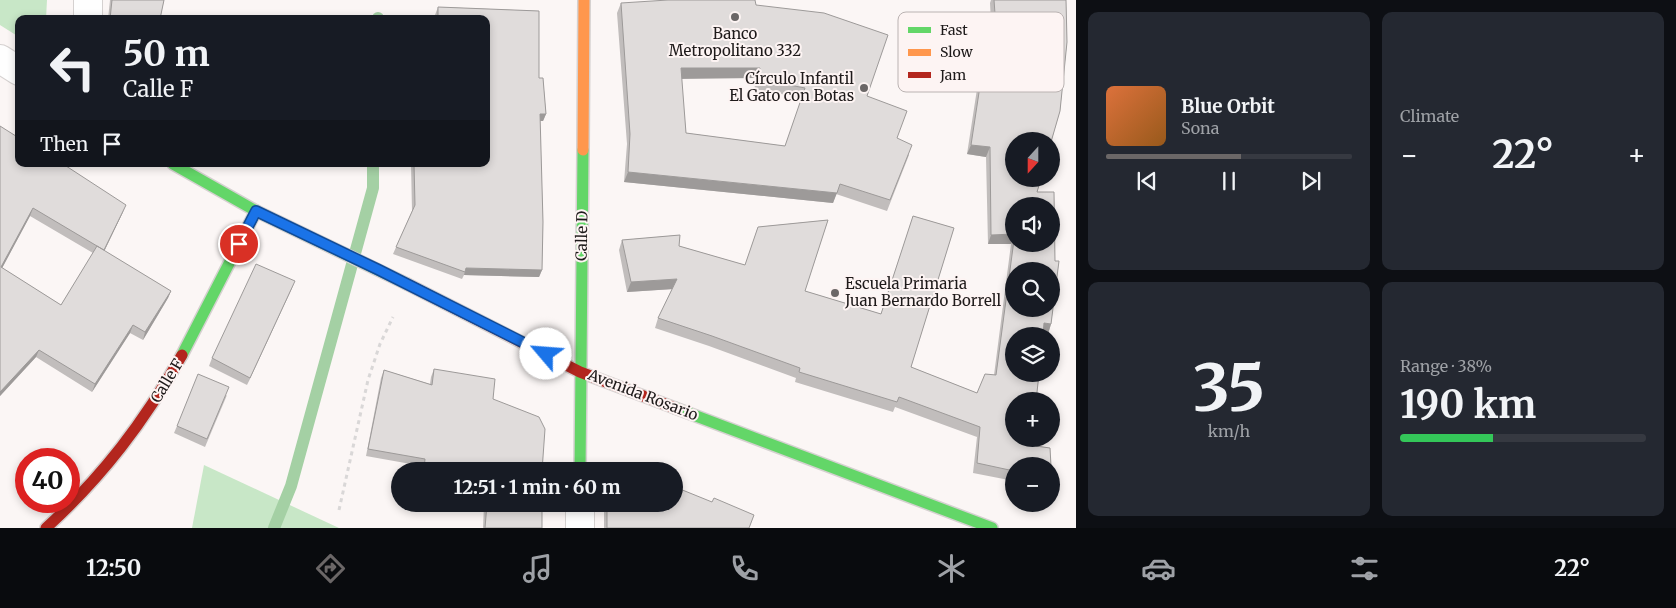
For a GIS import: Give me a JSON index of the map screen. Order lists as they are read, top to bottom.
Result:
{
  "streets": {
    "street": ["Calle D", "Calle F", "Avenida Rosario"]
  },
  "crossings": [
    ["Calle D", "Avenida Rosario"],
    ["Calle F", "Avenida Rosario"]
  ],
  "places": ["Banco Metropolitano 332", "Círculo Infantil El Gato con Botas", "Escuela Primaria Juan Bernardo Borrell"],
  "legend": ["Fast", "Slow", "Jam"],
  "north": "bottom",
  "page": {
    "tile": [
      "Climate",
      ["35", "km/h"],
      ["Range · 38%", "190 km"]
    ],
    "turn": ["50 m", "Calle F"],
    "song": ["Blue Orbit", "Sona"],
    "then": "Then",
    "map_buttons": ["+", "−"],
    "heat": ["−", "22°", "+"],
    "limit": "40",
    "trip": "12:51 · 1 min · 60 m",
    "tabs": ["12:50", "22°"]
  }
}
